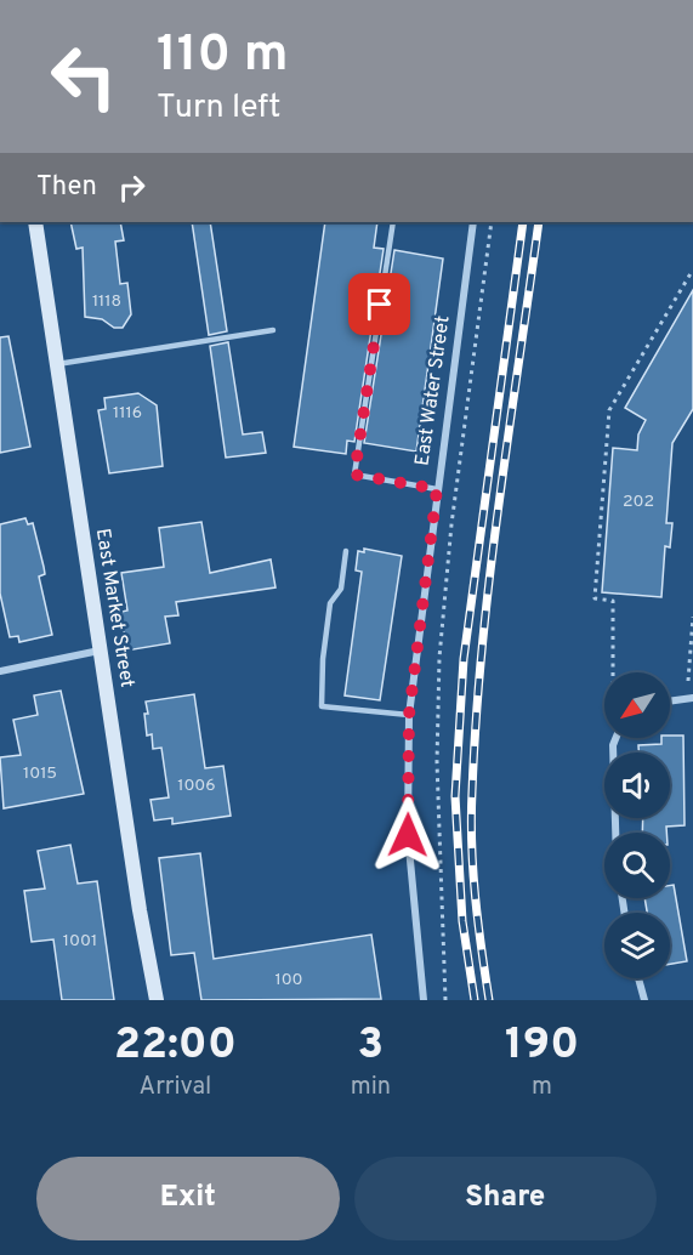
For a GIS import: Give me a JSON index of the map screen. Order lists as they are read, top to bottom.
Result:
{
  "streets": {
    "main road": ["East Market Street"],
    "street": ["East Water Street"]
  },
  "house_numbers": [
    "1118",
    "1116",
    "202",
    "1015",
    "1006",
    "1001",
    "100"
  ],
  "north": "bottom left",
  "page": {
    "turn": ["110 m", "Turn left"],
    "then": "Then",
    "eta": [
      "22:00",
      "Arrival",
      "3",
      "min",
      "190",
      "m"
    ],
    "buttons": ["Exit", "Share"]
  }
}
